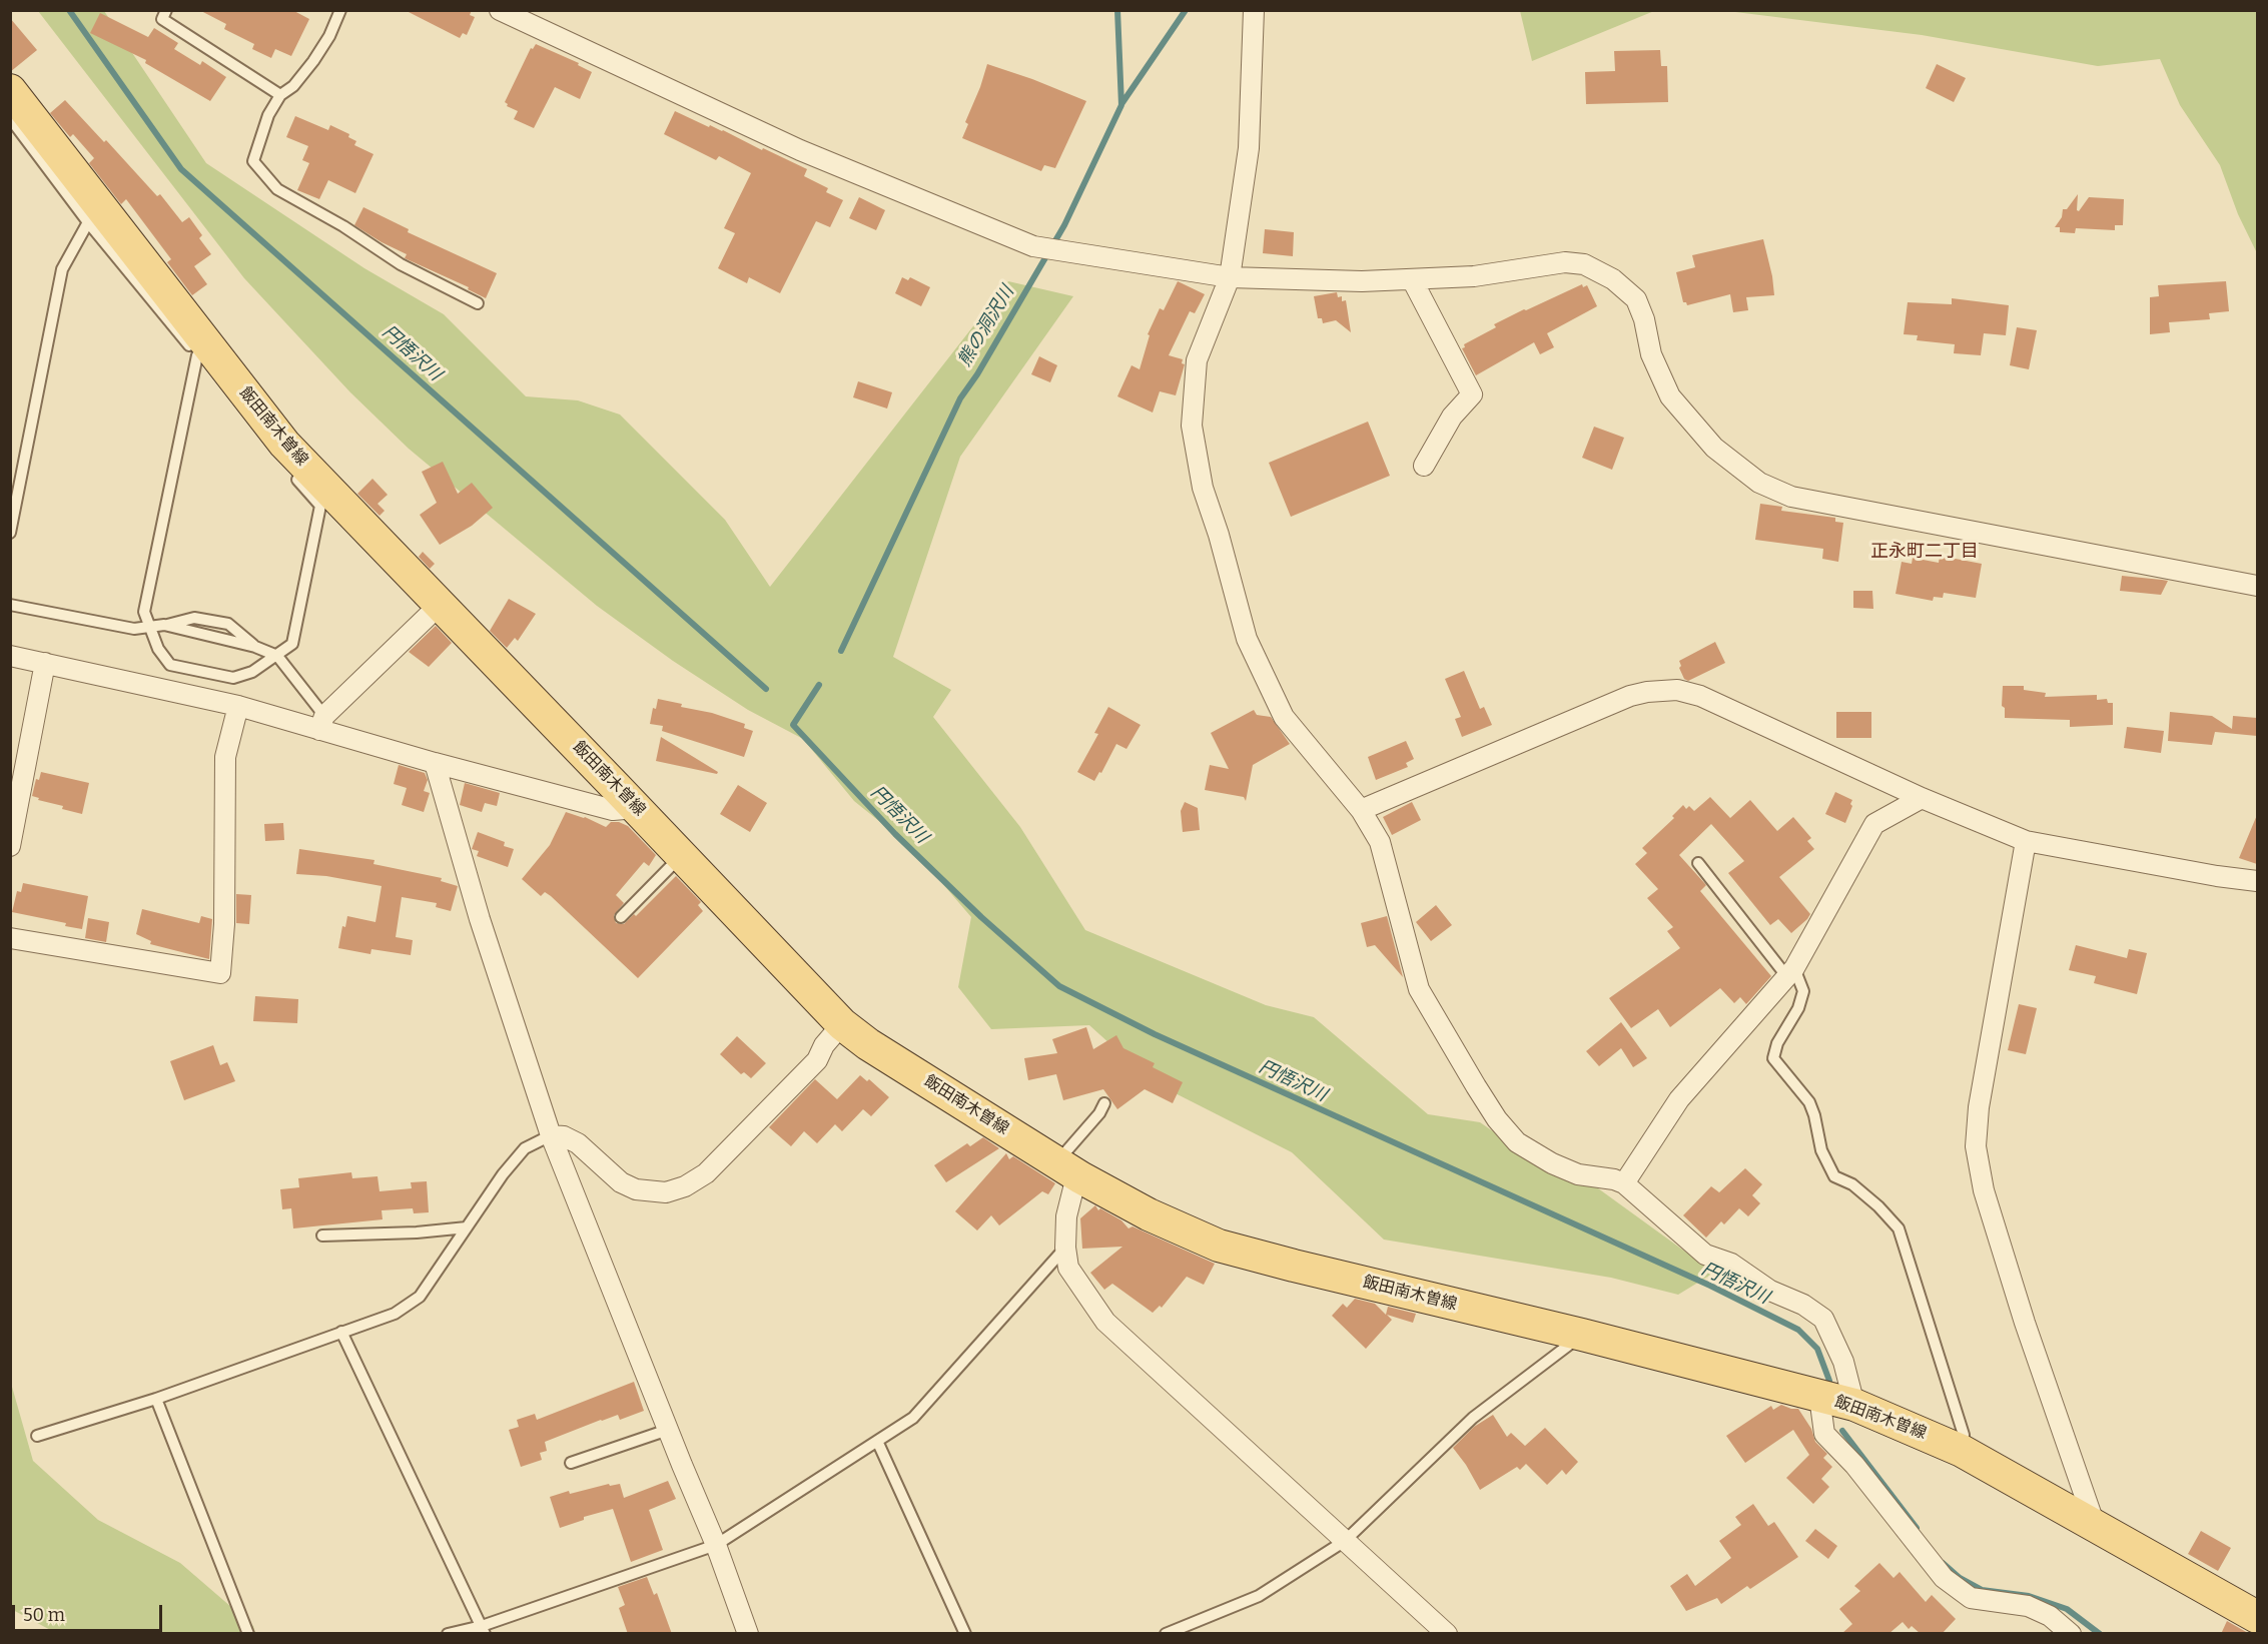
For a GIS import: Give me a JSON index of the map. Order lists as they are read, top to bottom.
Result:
{
  "streets": {
    "main road": ["飯田南木曽線"]
  },
  "districts": ["正永町二丁目"],
  "water": ["熊の洞沢川", "円悟沢川"],
  "scale_bar": "50 m"
}
